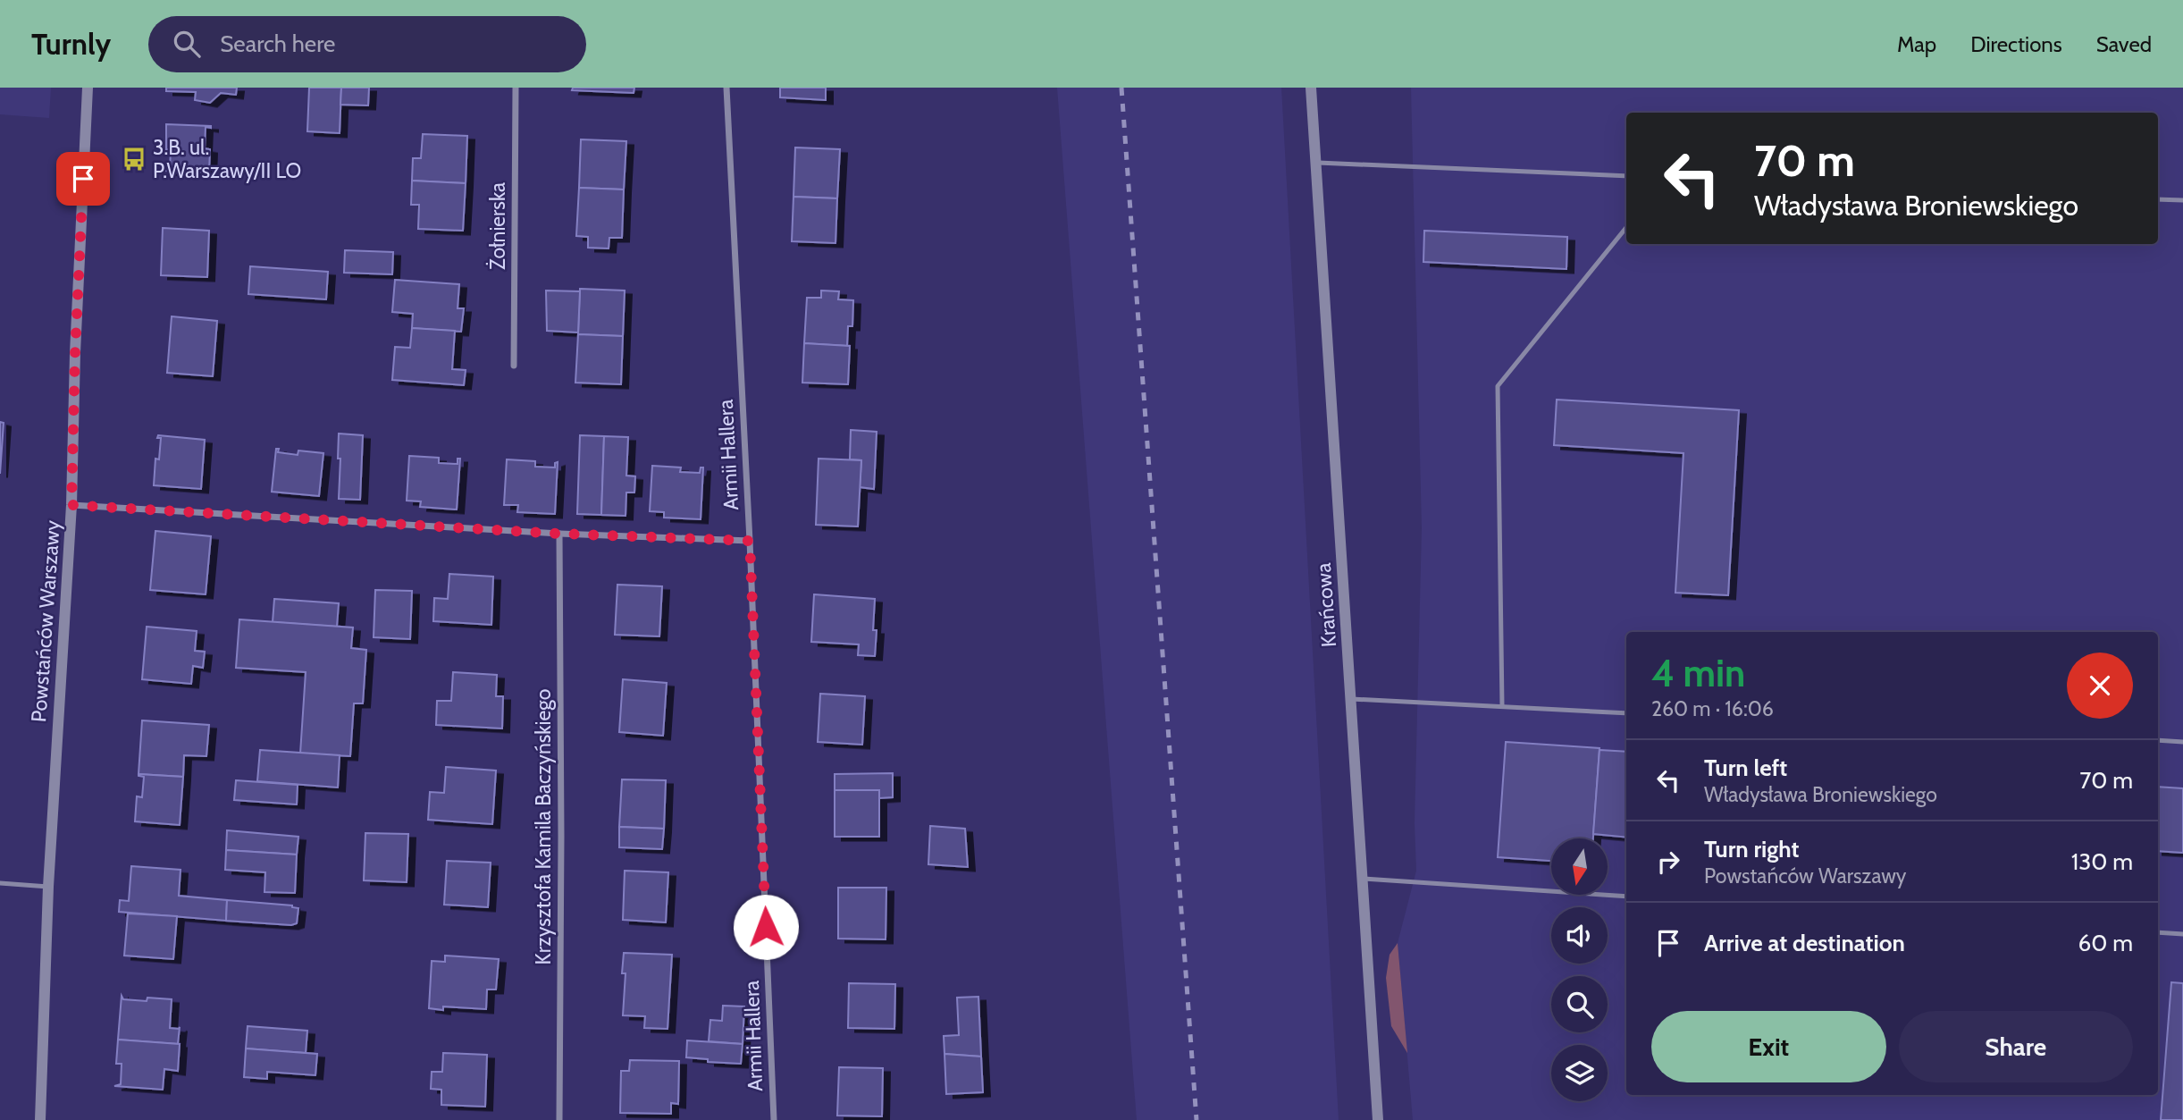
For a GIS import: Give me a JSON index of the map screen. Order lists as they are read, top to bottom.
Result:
{
  "streets": {
    "street": [
      "Żołnierska",
      "Armii Hallera",
      "Krańcowa",
      "Powstańców Warszawy",
      "Krzysztofa Kamila Baczyńskiego"
    ]
  },
  "places": {
    "bus stop": ["3.B. ul. P.Warszawy/II LO"]
  },
  "north": "bottom",
  "page": {
    "header": "Turnly",
    "search": "Search here",
    "nav": ["Map", "Directions", "Saved"],
    "turn": ["70 m", "Władysława Broniewskiego"],
    "heading": ["4 min", "260 m · 16:06"],
    "list": [
      {
        "name": "Turn left",
        "note": "Władysława Broniewskiego",
        "value": "70 m"
      },
      {
        "name": "Turn right",
        "note": "Powstańców Warszawy",
        "value": "130 m"
      },
      {
        "name": "Arrive at destination",
        "value": "60 m"
      }
    ],
    "buttons": ["Exit", "Share"]
  }
}
